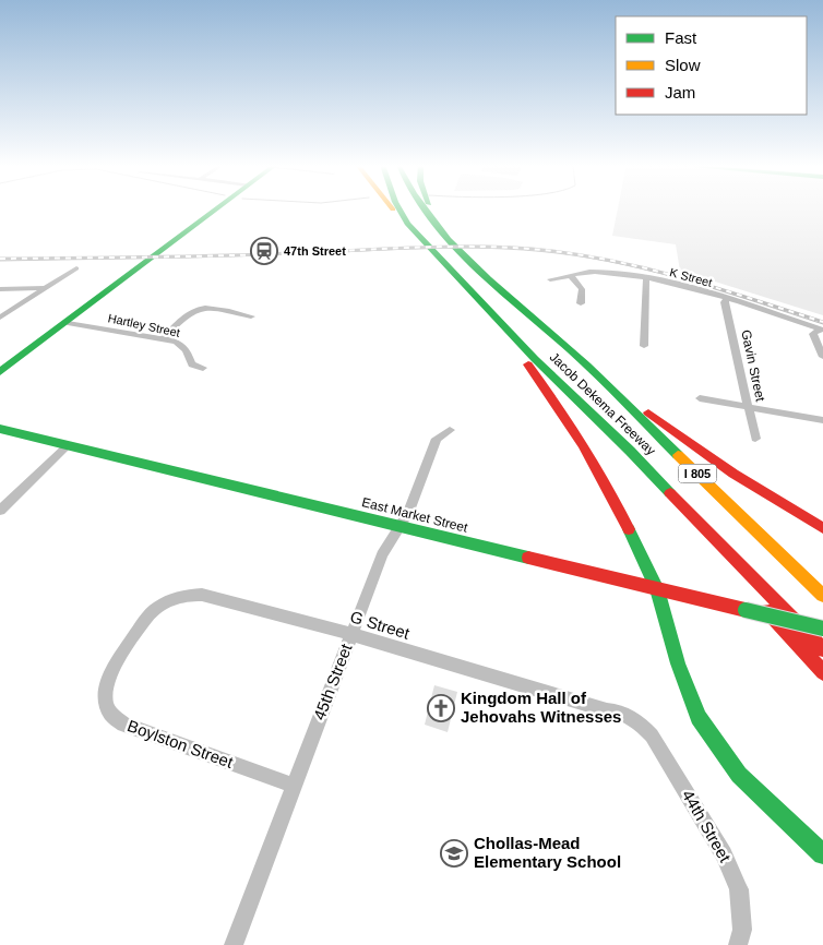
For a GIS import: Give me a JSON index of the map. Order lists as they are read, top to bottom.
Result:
{
  "streets": {
    "main road": ["Jacob Dekema Freeway", "I 805", "East Market Street"],
    "street": [
      "K Street",
      "Hartley Street",
      "Gavin Street",
      "G Street",
      "45th Street",
      "Boylston Street",
      "44th Street"
    ]
  },
  "crossings": [
    ["K Street", "Gavin Street"],
    ["East Market Street", "45th Street"],
    ["G Street", "45th Street"],
    ["G Street", "Boylston Street"],
    ["G Street", "44th Street"],
    ["45th Street", "Boylston Street"]
  ],
  "places": {
    "station": ["47th Street"],
    "church": ["Kingdom Hall of Jehovahs Witnesses"],
    "school or university": ["Chollas-Mead Elementary School"]
  },
  "legend": ["Fast", "Slow", "Jam"]
}
